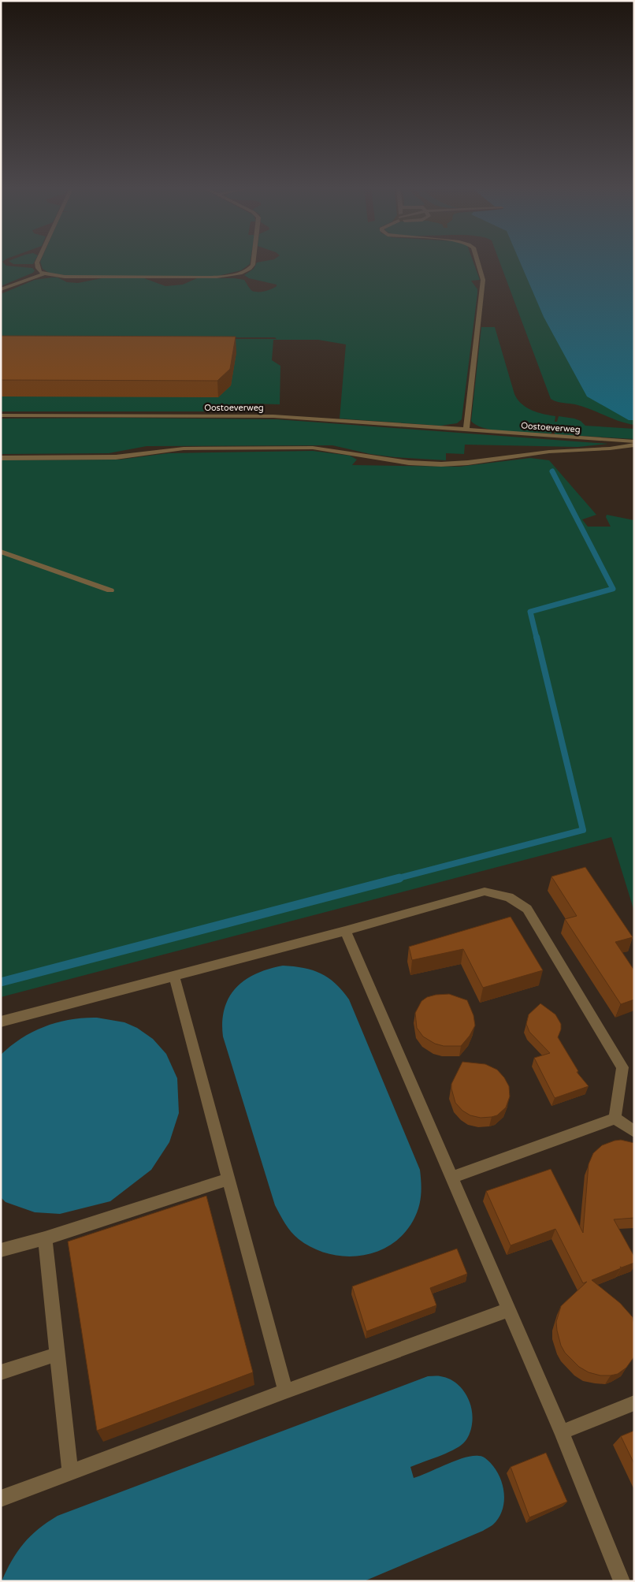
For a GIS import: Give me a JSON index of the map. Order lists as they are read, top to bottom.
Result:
{
  "streets": {
    "street": ["Oostoeverweg"]
  }
}
